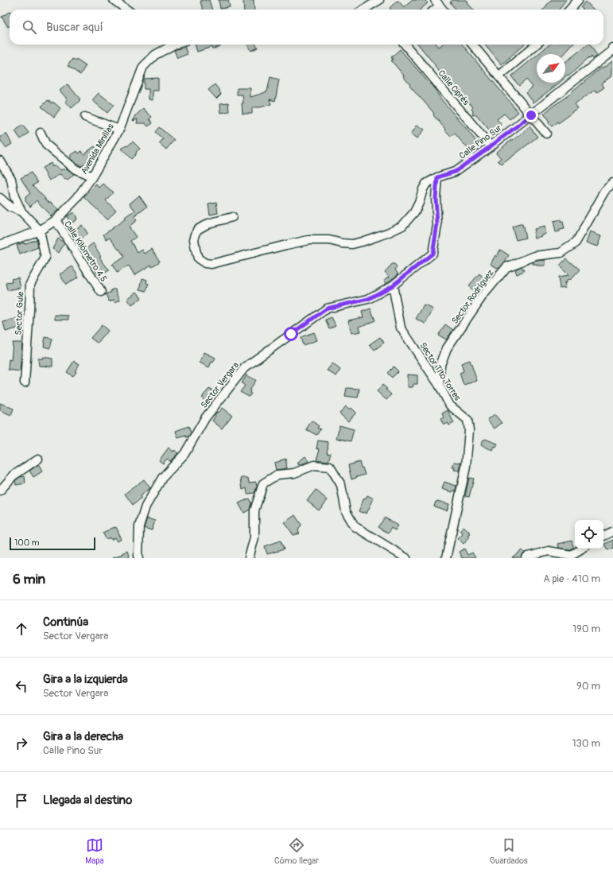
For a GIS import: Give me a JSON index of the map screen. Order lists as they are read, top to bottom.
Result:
{
  "streets": {
    "street": [
      "Calle Ciprés",
      "Calle Pino Sur",
      "Avenida Minillas",
      "Calle Kilómetro 4.5",
      "Sector Rodríguez",
      "Sector Gule",
      "Sector Tito Torres",
      "Sector Vergara"
    ]
  },
  "crossings": [
    ["Calle Ciprés", "Calle Pino Sur"],
    ["Calle Pino Sur", "Sector Vergara"],
    ["Avenida Minillas", "Calle Kilómetro 4.5"],
    ["Avenida Minillas", "Sector Gule"],
    ["Sector Rodríguez", "Sector Tito Torres"],
    ["Sector Tito Torres", "Sector Vergara"]
  ],
  "scale_bar": "100 m",
  "north": "top right",
  "page": {
    "search": "Buscar aquí",
    "scale": "100 m",
    "heading": ["6 min", "A pie · 410 m"],
    "list": [
      ["Continúa", "Sector Vergara", "190 m"],
      ["Gira a la izquierda", "Sector Vergara", "90 m"],
      ["Gira a la derecha", "Calle Pino Sur", "130 m"],
      "Llegada al destino"
    ],
    "nav": ["Mapa", "Cómo llegar", "Guardados"]
  }
}
